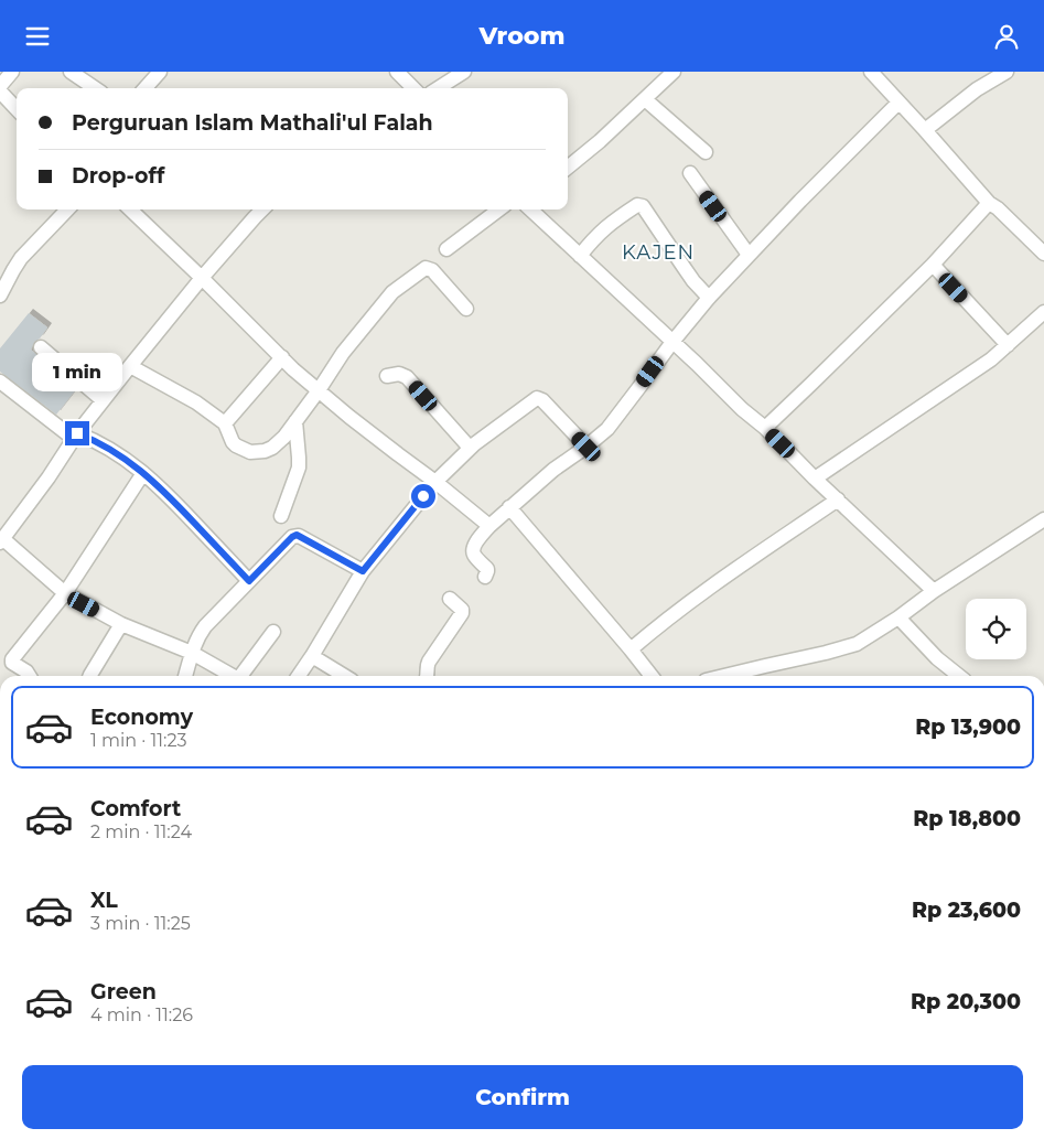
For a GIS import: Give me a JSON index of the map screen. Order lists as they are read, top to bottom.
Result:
{
  "districts": ["KAJEN"],
  "page": {
    "header": "Vroom",
    "banner": ["Perguruan Islam Mathali'ul Falah", "Drop-off"],
    "bubble": "1 min",
    "list": [
      {
        "name": "Economy",
        "note": "1 min · 11:23",
        "value": "Rp 13,900"
      },
      {
        "name": "Comfort",
        "note": "2 min · 11:24",
        "value": "Rp 18,800"
      },
      {
        "name": "XL",
        "note": "3 min · 11:25",
        "value": "Rp 23,600"
      },
      {
        "name": "Green",
        "note": "4 min · 11:26",
        "value": "Rp 20,300"
      }
    ],
    "buttons": "Confirm"
  }
}
